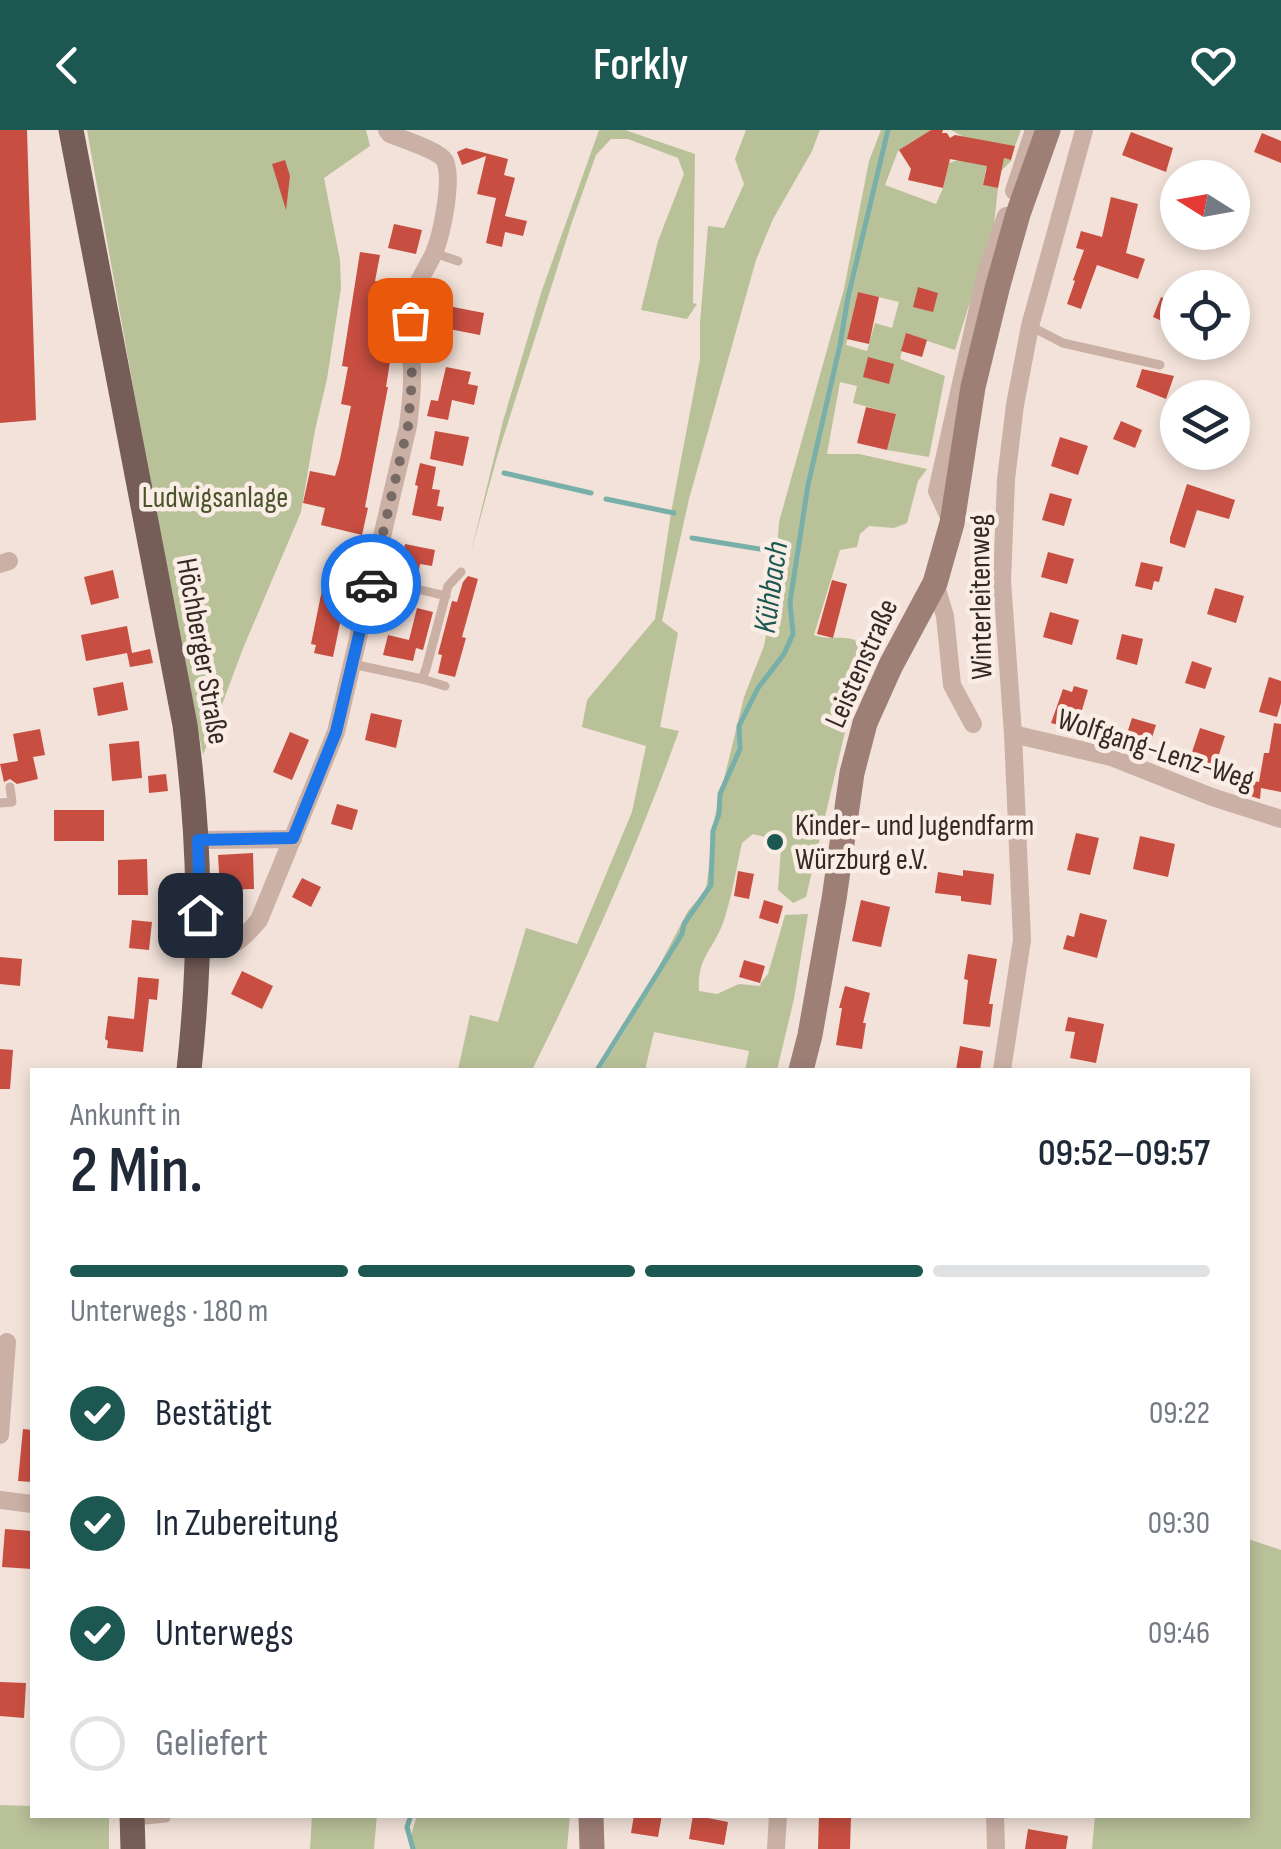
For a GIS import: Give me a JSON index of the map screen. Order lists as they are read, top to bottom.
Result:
{
  "streets": {
    "main road": ["Höchberger Straße", "Leistenstraße"],
    "street": ["Winterleitenweg", "Wolfgang-Lenz-Weg"]
  },
  "crossings": [
    ["Winterleitenweg", "Wolfgang-Lenz-Weg"]
  ],
  "water": ["Kühbach"],
  "parks": ["Ludwigsanlage"],
  "places": ["Kinder- und Jugendfarm Würzburg e.V."],
  "north": "left",
  "page": {
    "header": "Forkly",
    "heading": ["2 Min.", "Ankunft in", "09:52–09:57"],
    "bar": "Unterwegs · 180 m",
    "list": [
      ["Bestätigt", "09:22"],
      ["In Zubereitung", "09:30"],
      ["Unterwegs", "09:46"],
      "Geliefert"
    ]
  }
}
